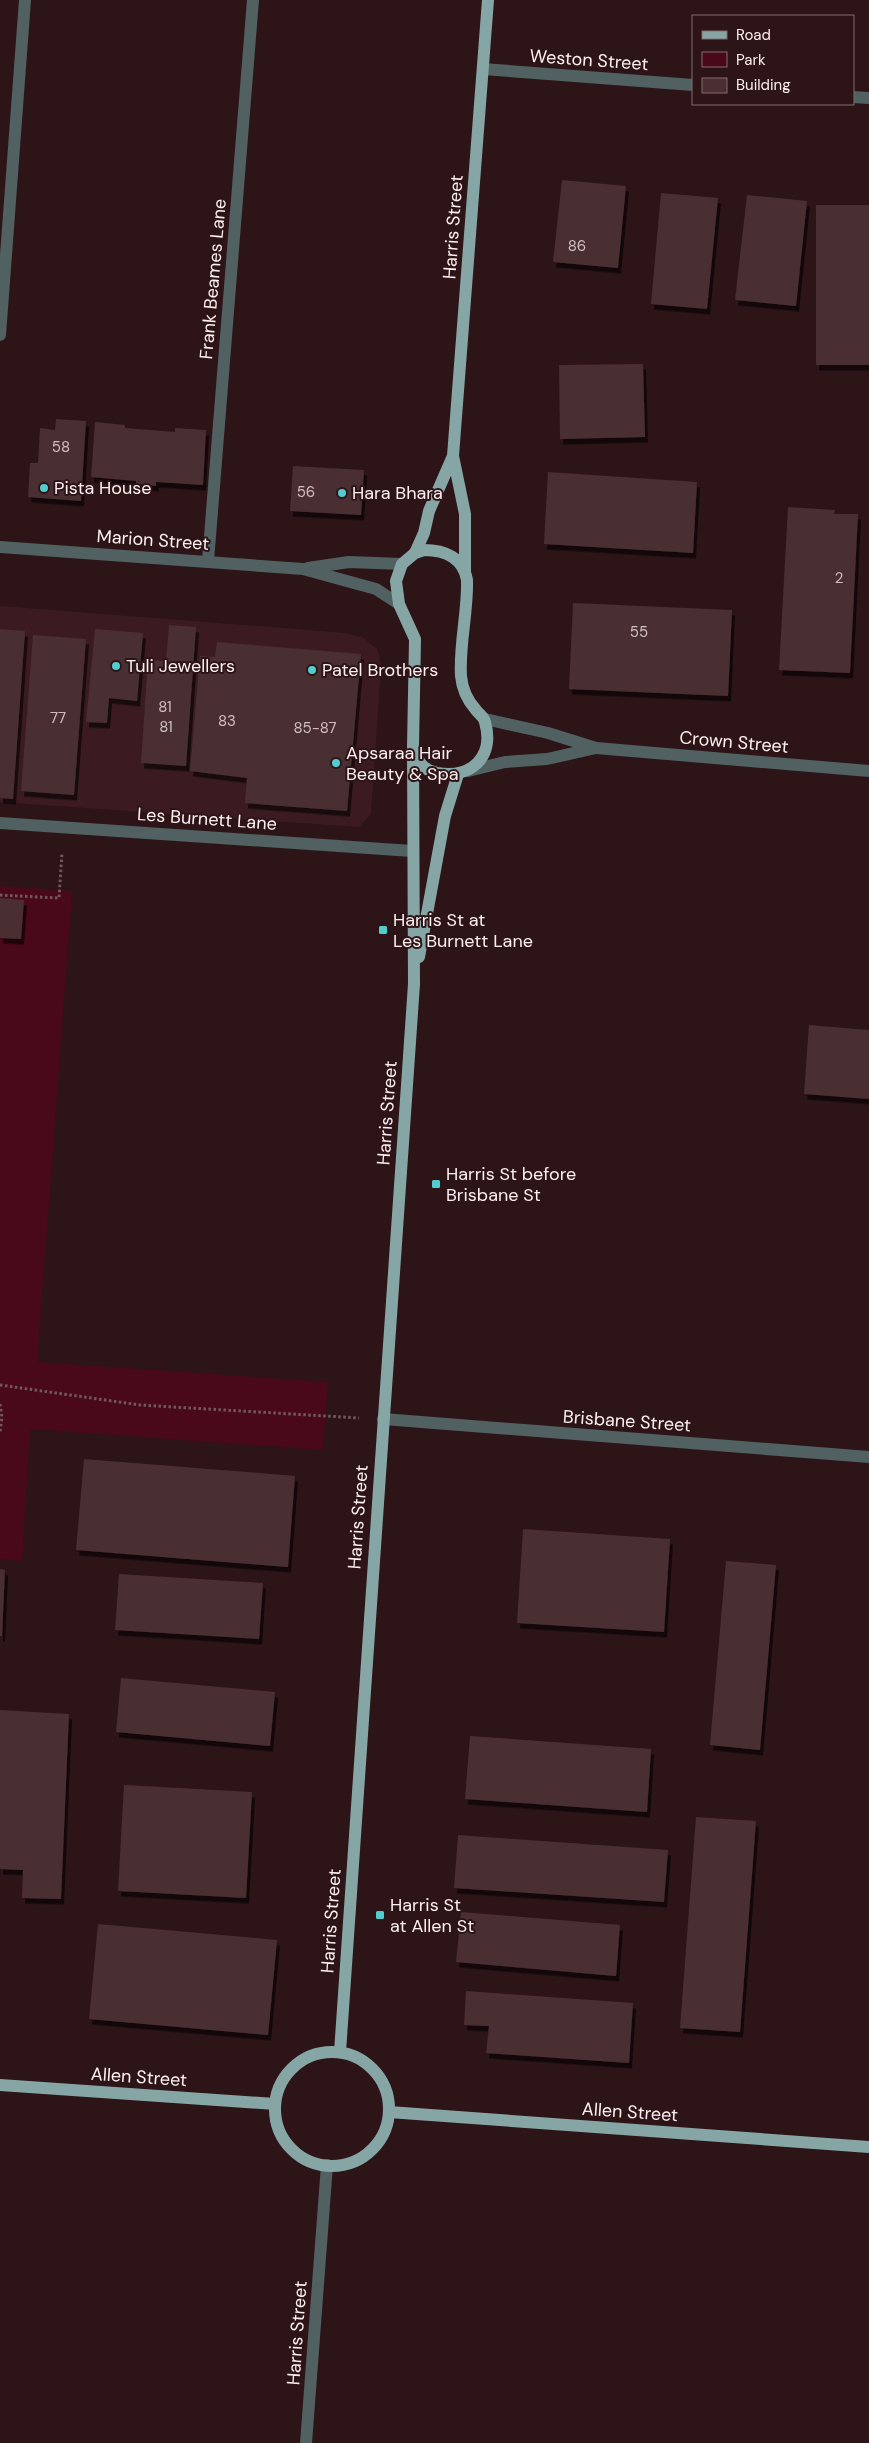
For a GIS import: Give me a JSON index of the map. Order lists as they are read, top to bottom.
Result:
{
  "streets": {
    "main road": ["Harris Street", "Allen Street"],
    "street": [
      "Weston Street",
      "Frank Beames Lane",
      "Marion Street",
      "Crown Street",
      "Les Burnett Lane",
      "Brisbane Street"
    ]
  },
  "crossings": [
    ["Weston Street", "Harris Street"],
    ["Harris Street", "Marion Street"],
    ["Harris Street", "Crown Street"],
    ["Harris Street", "Les Burnett Lane"],
    ["Harris Street", "Brisbane Street"],
    ["Harris Street", "Allen Street"],
    ["Frank Beames Lane", "Marion Street"]
  ],
  "places": {
    "other": [
      "Pista House",
      "Hara Bhara",
      "Tuli Jewellers",
      "Patel Brothers",
      "Apsaraa Hair Beauty & Spa"
    ],
    "transit": ["Harris St at Les Burnett Lane", "Harris St before Brisbane St", "Harris St at Allen St"]
  },
  "house_numbers": [
    "86",
    "58",
    "56",
    "2",
    "55",
    "81",
    "77",
    "83",
    "81",
    "85-87"
  ],
  "legend": ["Road", "Park", "Building"]
}
